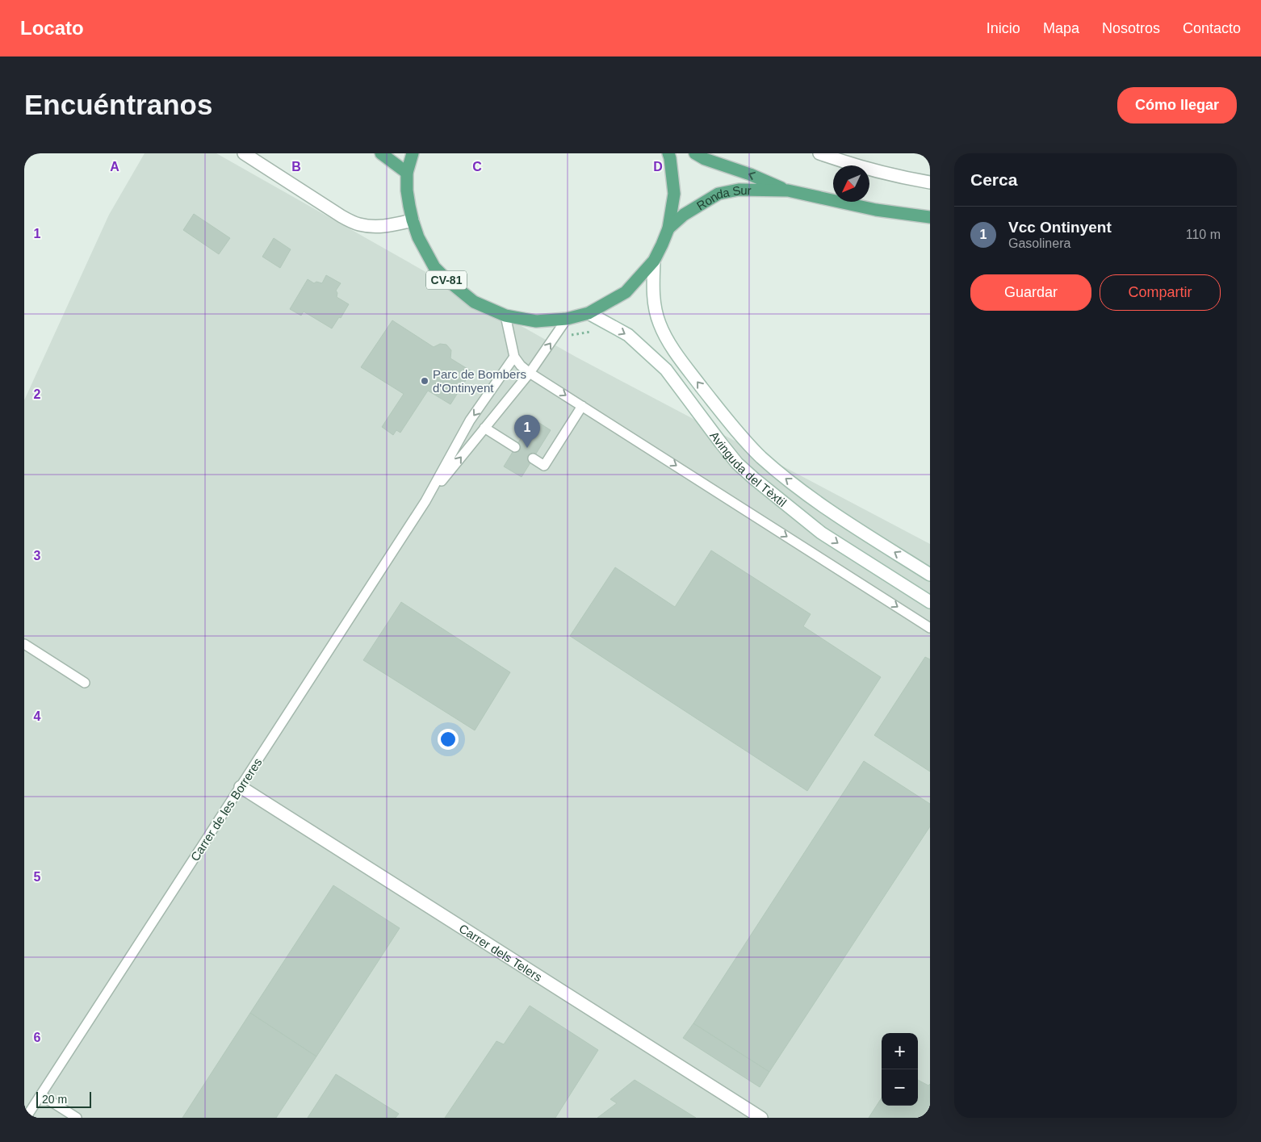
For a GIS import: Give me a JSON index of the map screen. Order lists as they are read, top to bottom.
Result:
{
  "streets": {
    "main road": ["Ronda Sur", "CV-81"],
    "street": ["Avinguda del Tèxtil", "Carrer dels Telers"],
    "lane": ["Carrer de les Borreres"]
  },
  "crossings": [
    ["Ronda Sur", "CV-81"],
    ["CV-81", "Avinguda del Tèxtil"],
    ["Carrer de les Borreres", "Carrer dels Telers"]
  ],
  "places": ["Parc de Bombers d'Ontinyent"],
  "scale_bar": "20 m",
  "north": "bottom left",
  "page": {
    "header": "Locato",
    "nav": [
      "Inicio",
      "Mapa",
      "Nosotros",
      "Contacto"
    ],
    "buttons": [
      "Cómo llegar",
      ["Guardar", "Compartir"]
    ],
    "title": "Encuéntranos",
    "heading": "Cerca",
    "list": [
      {
        "mark": "1",
        "name": "Vcc Ontinyent",
        "note": "Gasolinera",
        "value": "110 m"
      }
    ],
    "pins": "1",
    "map_buttons": ["+", "−"],
    "scale": "20 m"
  },
  "grid": {
    "columns": [
      "A",
      "B",
      "C",
      "D"
    ],
    "rows": [
      "1",
      "2",
      "3",
      "4",
      "5",
      "6"
    ]
  }
}
